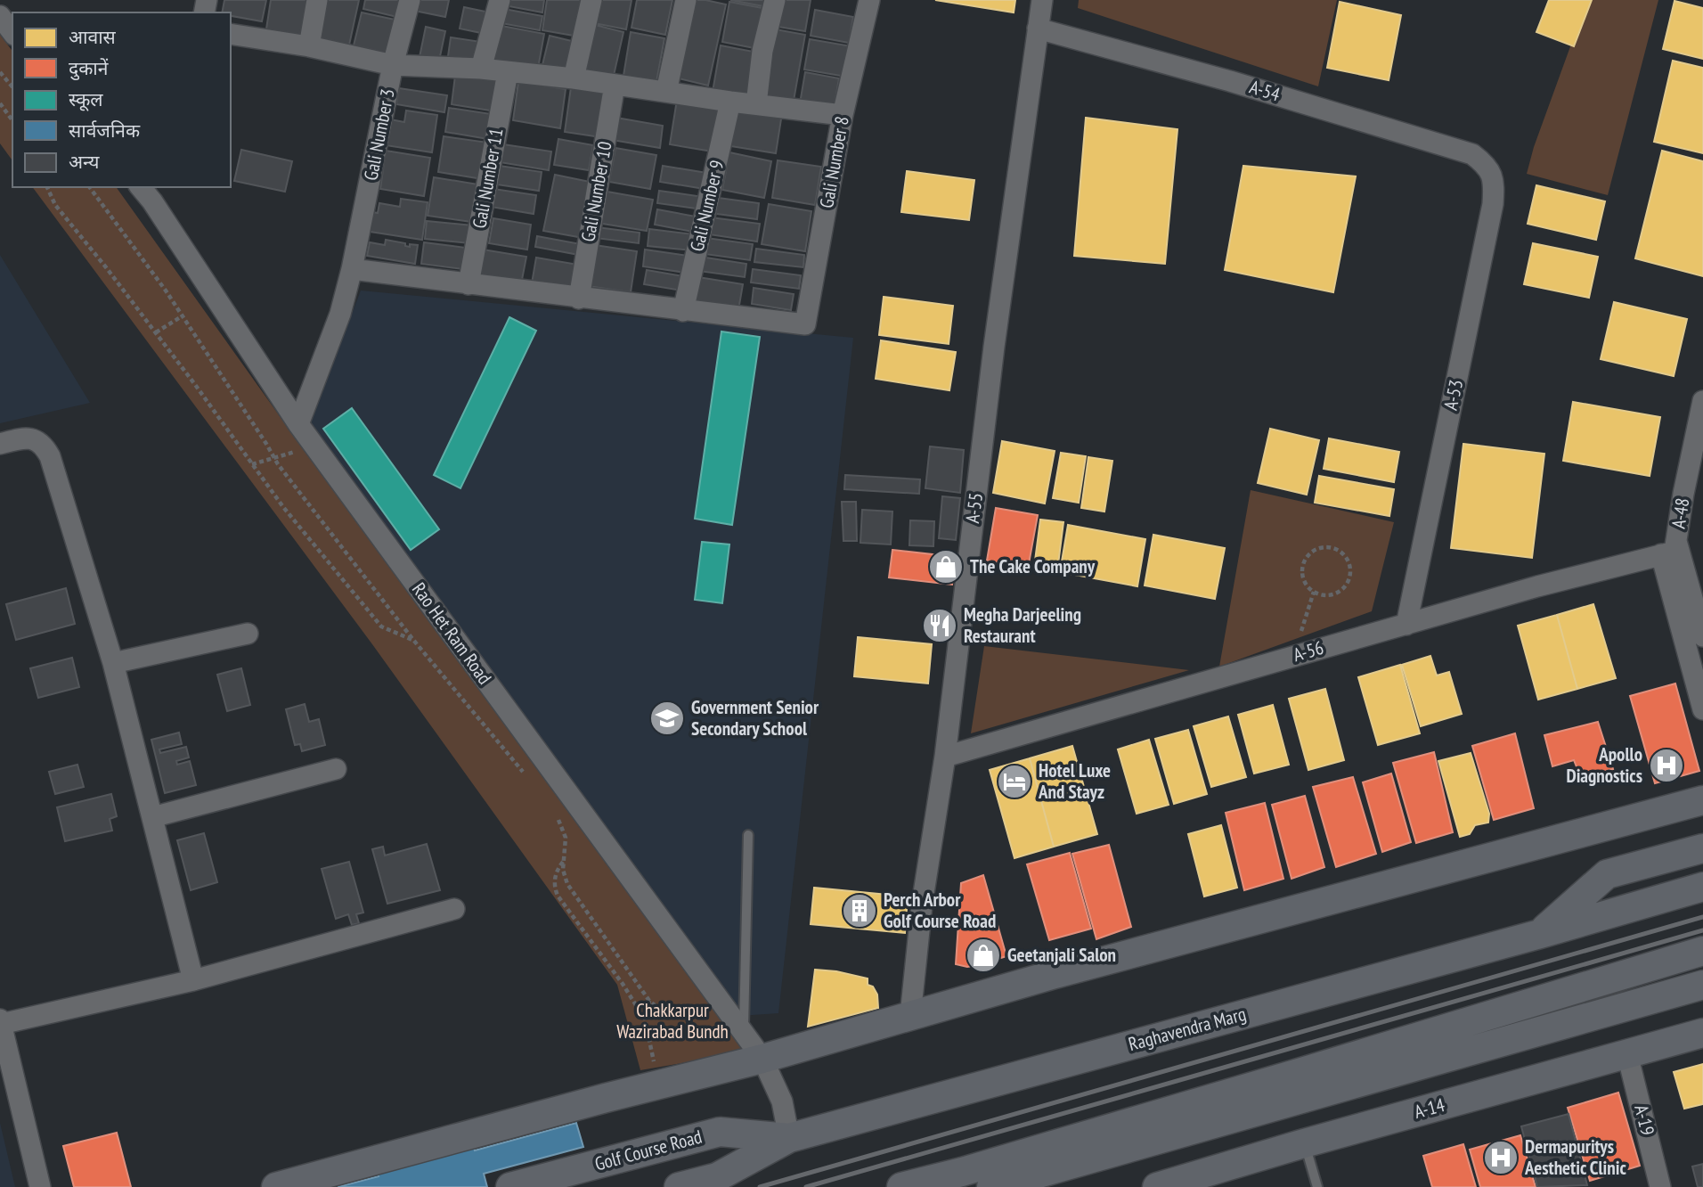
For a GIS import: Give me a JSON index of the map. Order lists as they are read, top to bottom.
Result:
{
  "streets": {
    "street": [
      "A-54",
      "Gali Number 3",
      "Gali Number 8",
      "Gali Number 11",
      "Gali Number 10",
      "Gali Number 9",
      "A-53",
      "A-55",
      "A-48",
      "Rao Het Ram Road",
      "A-56",
      "Raghavendra Marg",
      "A-14",
      "A-19",
      "Golf Course Road"
    ]
  },
  "crossings": [
    ["A-54", "A-53"],
    ["A-54", "A-55"],
    ["Gali Number 3", "Rao Het Ram Road"],
    ["Gali Number 8", "Gali Number 9"],
    ["A-53", "A-56"],
    ["A-55", "A-56"],
    ["A-48", "A-56"],
    ["Rao Het Ram Road", "Raghavendra Marg"],
    ["Rao Het Ram Road", "Golf Course Road"],
    ["Raghavendra Marg", "Golf Course Road"],
    ["A-14", "A-19"]
  ],
  "parks": ["Chakkarpur Wazirabad Bundh"],
  "places": {
    "shop": ["The Cake Company", "Geetanjali Salon"],
    "restaurant": ["Megha Darjeeling Restaurant"],
    "school or university": ["Government Senior Secondary School"],
    "hospital": ["Apollo Diagnostics", "Dermapuritys Aesthetic Clinic"],
    "hotel": ["Hotel Luxe And Stayz"],
    "building": ["Perch Arbor Golf Course Road"]
  },
  "legend": [
    "आवास",
    "दुकानें",
    "स्कूल",
    "सार्वजनिक",
    "अन्य"
  ]
}
